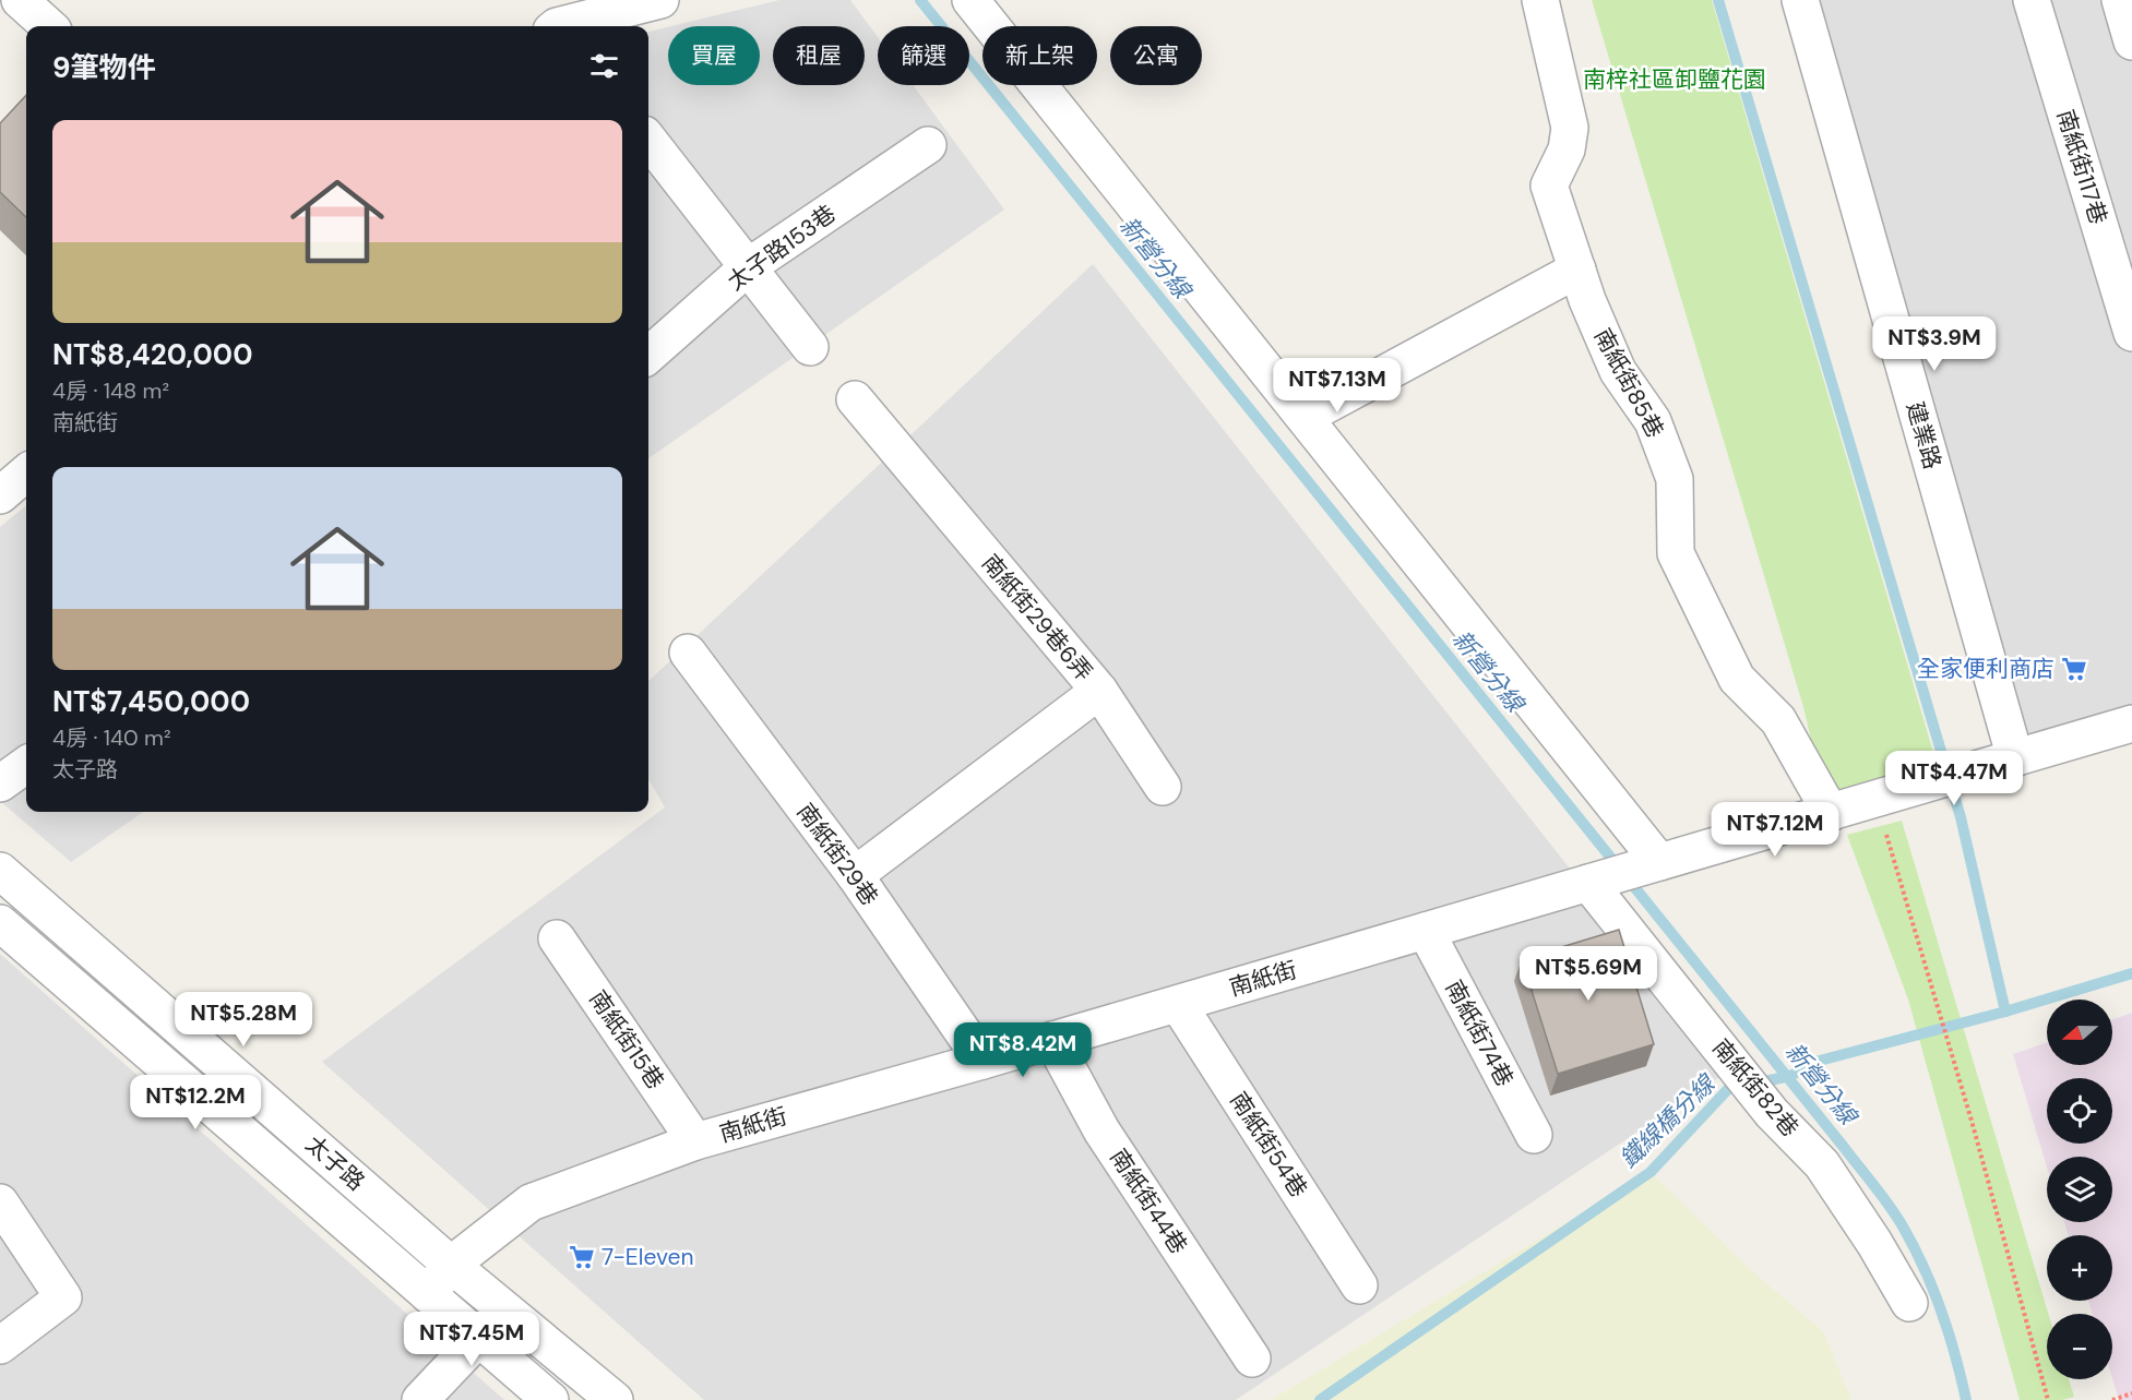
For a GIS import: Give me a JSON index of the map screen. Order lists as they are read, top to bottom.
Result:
{
  "streets": {
    "street": [
      "南紙街117巷",
      "太子路153巷",
      "南紙街85巷",
      "建業路",
      "南紙街29巷6弄",
      "南紙街29巷",
      "南紙街",
      "南紙街74巷",
      "南紙街15巷",
      "南紙街82巷",
      "南紙街54巷",
      "太子路",
      "南紙街44巷"
    ]
  },
  "crossings": [
    ["南紙街85巷", "南紙街"],
    ["建業路", "南紙街"],
    ["南紙街29巷6弄", "南紙街29巷"],
    ["南紙街29巷", "南紙街"],
    ["南紙街", "南紙街74巷"],
    ["南紙街", "南紙街15巷"],
    ["南紙街", "南紙街82巷"],
    ["南紙街", "南紙街54巷"],
    ["南紙街", "太子路"],
    ["南紙街", "南紙街44巷"]
  ],
  "water": ["新營分線", "鐵線橋分線"],
  "parks": ["南梓社區卸鹽花園"],
  "places": {
    "supermarket": ["全家便利商店", "7-Eleven"]
  },
  "north": "left",
  "page": {
    "chip": [
      "買屋",
      "租屋",
      "篩選",
      "新上架",
      "公寓"
    ],
    "heading": "9筆物件",
    "list": [
      {
        "name": "NT$8,420,000",
        "note": "4房 · 148 m² · 南紙街"
      },
      {
        "name": "NT$7,450,000",
        "note": "4房 · 140 m² · 太子路"
      }
    ],
    "price": [
      "NT$3.9M",
      "NT$7.13M",
      "NT$4.47M",
      "NT$7.12M",
      "NT$5.69M",
      "NT$5.28M",
      "NT$8.42M",
      "NT$12.2M",
      "NT$7.45M"
    ],
    "map_buttons": ["+", "−"]
  }
}
